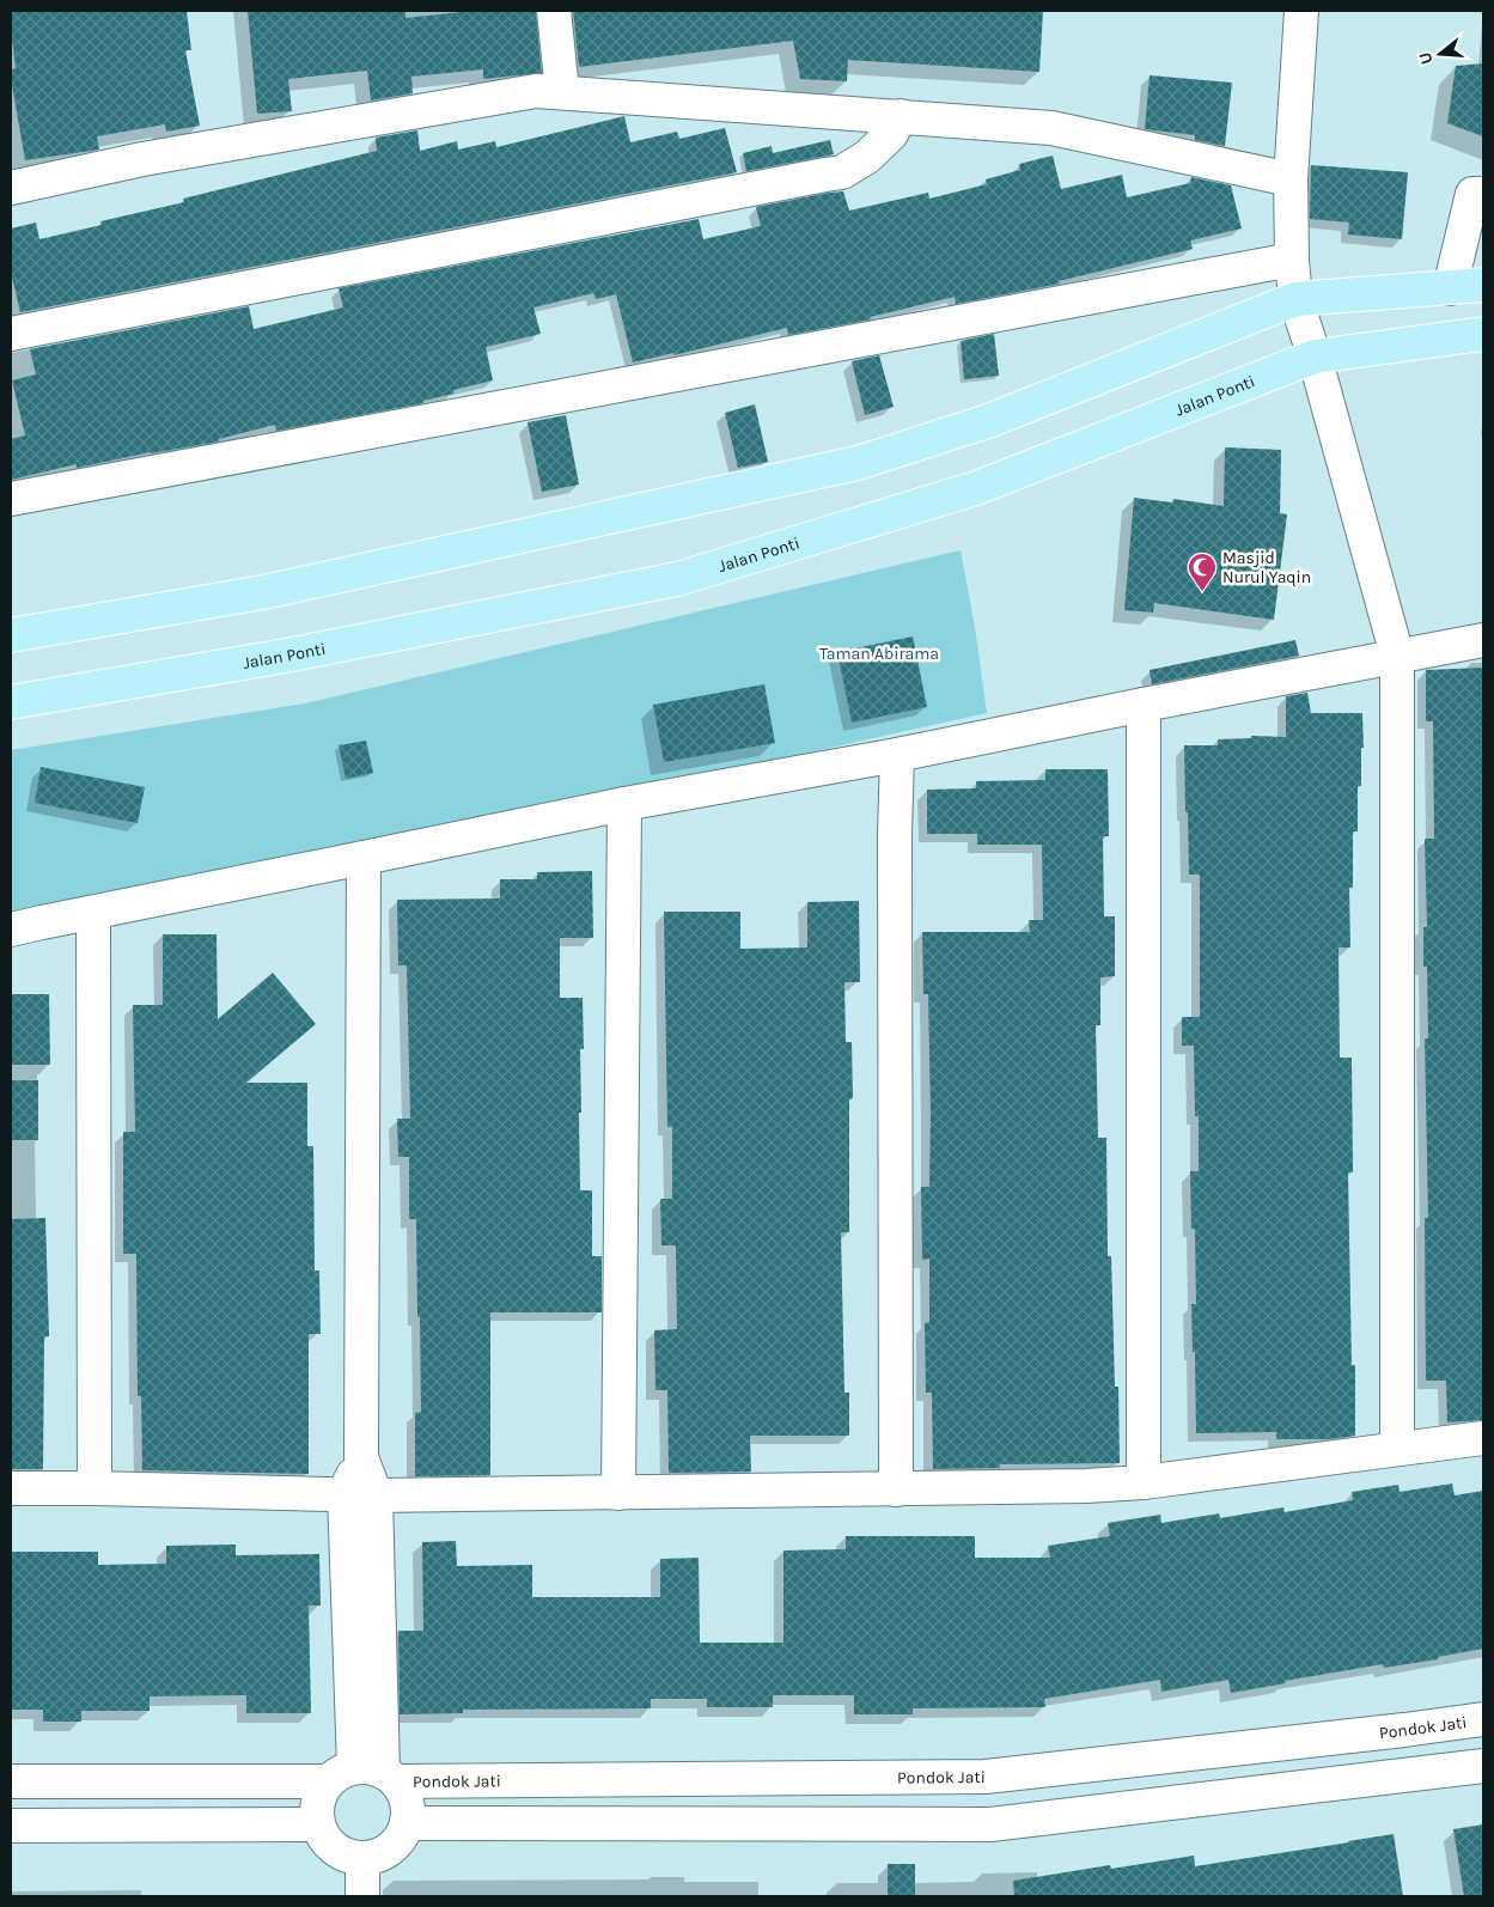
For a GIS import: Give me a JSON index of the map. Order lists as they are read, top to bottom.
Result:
{
  "streets": {
    "main road": ["Jalan Ponti"],
    "street": ["Pondok Jati"]
  },
  "parks": ["Taman Abirama"],
  "places": {
    "mosque": ["Masjid Nurul Yaqin"]
  },
  "north": "left"
}
